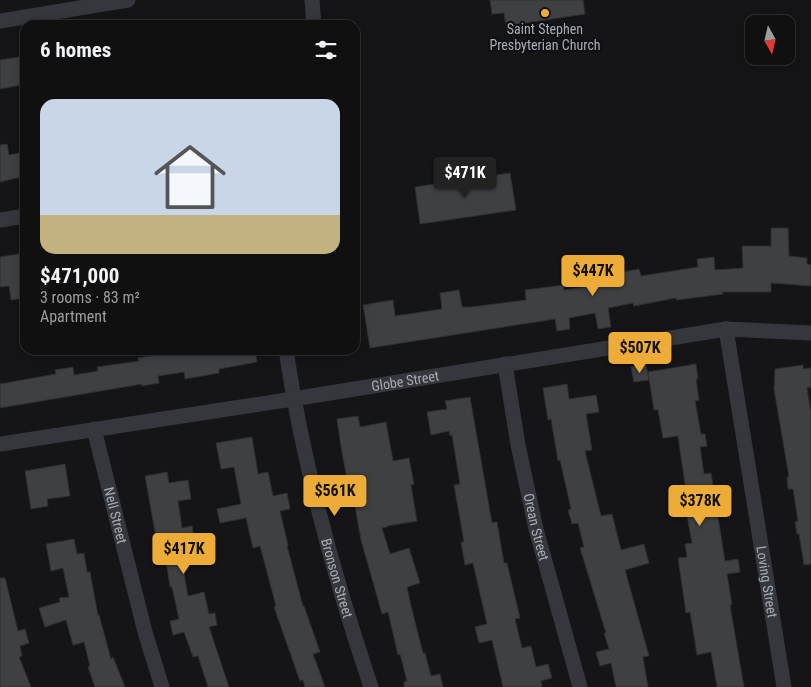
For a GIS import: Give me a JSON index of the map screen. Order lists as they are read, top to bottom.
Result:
{
  "streets": {
    "street": [
      "Globe Street",
      "Nell Street",
      "Orean Street",
      "Bronson Street",
      "Loving Street"
    ]
  },
  "crossings": [
    ["Globe Street", "Nell Street"],
    ["Globe Street", "Orean Street"],
    ["Globe Street", "Bronson Street"],
    ["Globe Street", "Loving Street"]
  ],
  "places": ["Saint Stephen Presbyterian Church"],
  "north": "bottom",
  "page": {
    "heading": "6 homes",
    "list": [
      {
        "name": "$471,000",
        "note": "3 rooms · 83 m² · Apartment"
      }
    ],
    "price": [
      "$471K",
      "$447K",
      "$507K",
      "$561K",
      "$378K",
      "$417K"
    ]
  }
}
